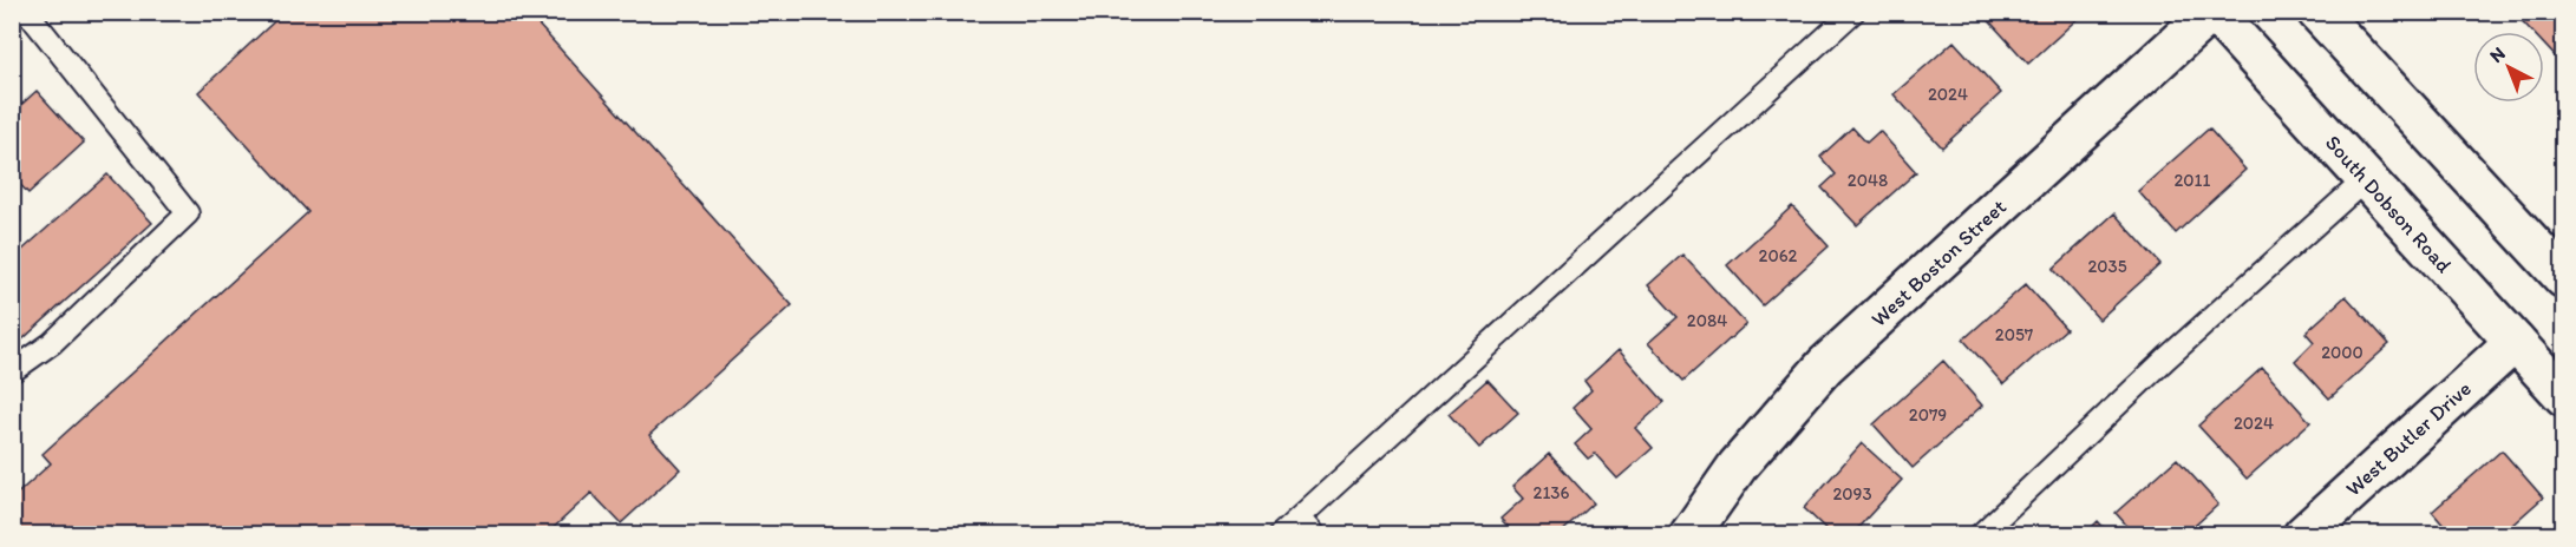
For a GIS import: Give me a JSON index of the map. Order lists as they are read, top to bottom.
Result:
{
  "streets": {
    "street": ["South Dobson Road", "West Boston Street", "West Butler Drive"]
  },
  "crossings": [
    ["South Dobson Road", "West Boston Street"],
    ["South Dobson Road", "West Butler Drive"]
  ],
  "house_numbers": [
    "2024",
    "2048",
    "2011",
    "2062",
    "2035",
    "2084",
    "2057",
    "2000",
    "2079",
    "2024",
    "2136",
    "2093"
  ],
  "north": "top left"
}
